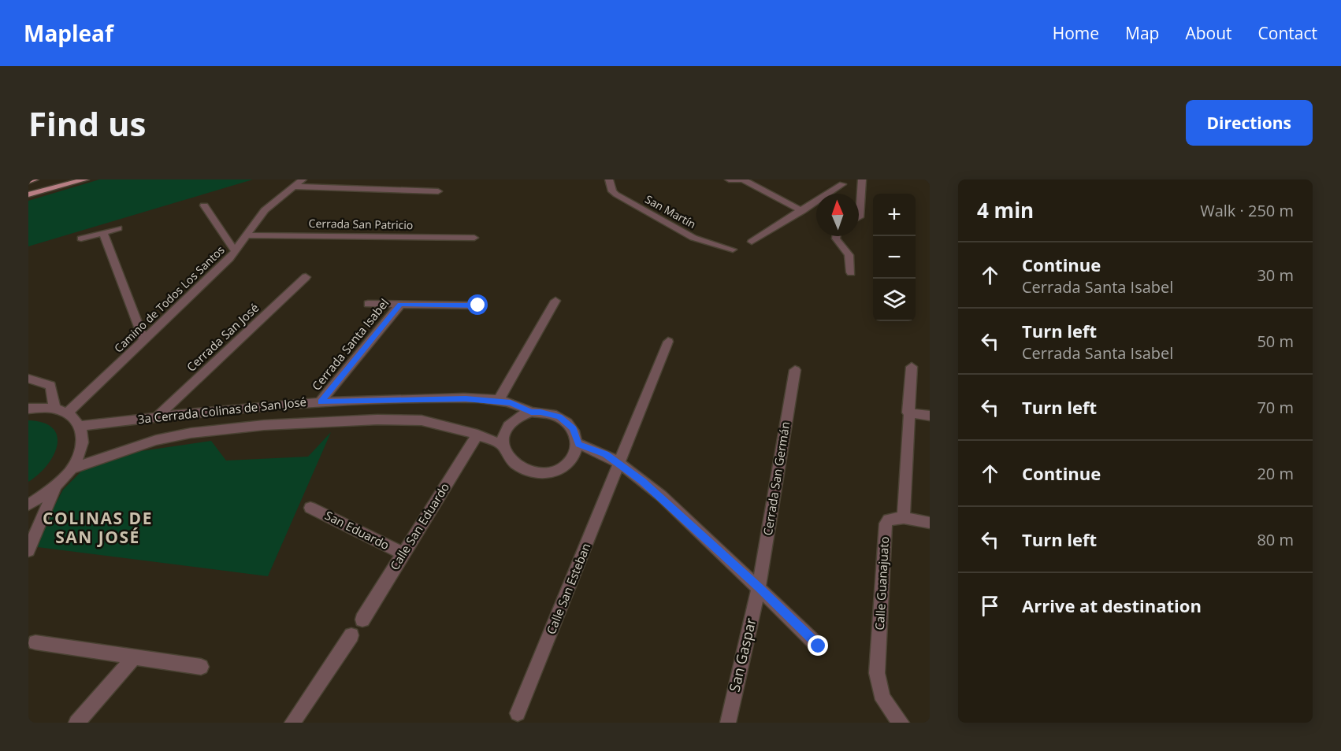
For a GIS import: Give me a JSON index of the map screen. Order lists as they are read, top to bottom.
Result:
{
  "streets": {
    "street": [
      "San Martín",
      "Cerrada San Patricio",
      "Camino de Todos Los Santos",
      "Cerrada San José",
      "Cerrada Santa Isabel",
      "3a Cerrada Colinas de San José",
      "Cerrada San Germán",
      "Calle San Eduardo",
      "San Eduardo",
      "Calle Guanajuato",
      "Calle San Esteban",
      "San Gaspar"
    ]
  },
  "crossings": [
    ["Cerrada San Patricio", "Camino de Todos Los Santos"],
    ["Cerrada San José", "3a Cerrada Colinas de San José"],
    ["Cerrada Santa Isabel", "3a Cerrada Colinas de San José"],
    ["3a Cerrada Colinas de San José", "Calle San Eduardo"],
    ["Cerrada San Germán", "San Gaspar"],
    ["Calle San Eduardo", "San Eduardo"]
  ],
  "districts": ["COLINAS DE SAN JOSÉ"],
  "north": "top",
  "page": {
    "header": "Mapleaf",
    "nav": [
      "Home",
      "Map",
      "About",
      "Contact"
    ],
    "buttons": "Directions",
    "title": "Find us",
    "heading": ["4 min", "Walk · 250 m"],
    "map_buttons": ["+", "−"],
    "list": [
      ["Continue", "Cerrada Santa Isabel", "30 m"],
      ["Turn left", "Cerrada Santa Isabel", "50 m"],
      ["Turn left", "70 m"],
      ["Continue", "20 m"],
      ["Turn left", "80 m"],
      "Arrive at destination"
    ]
  }
}
